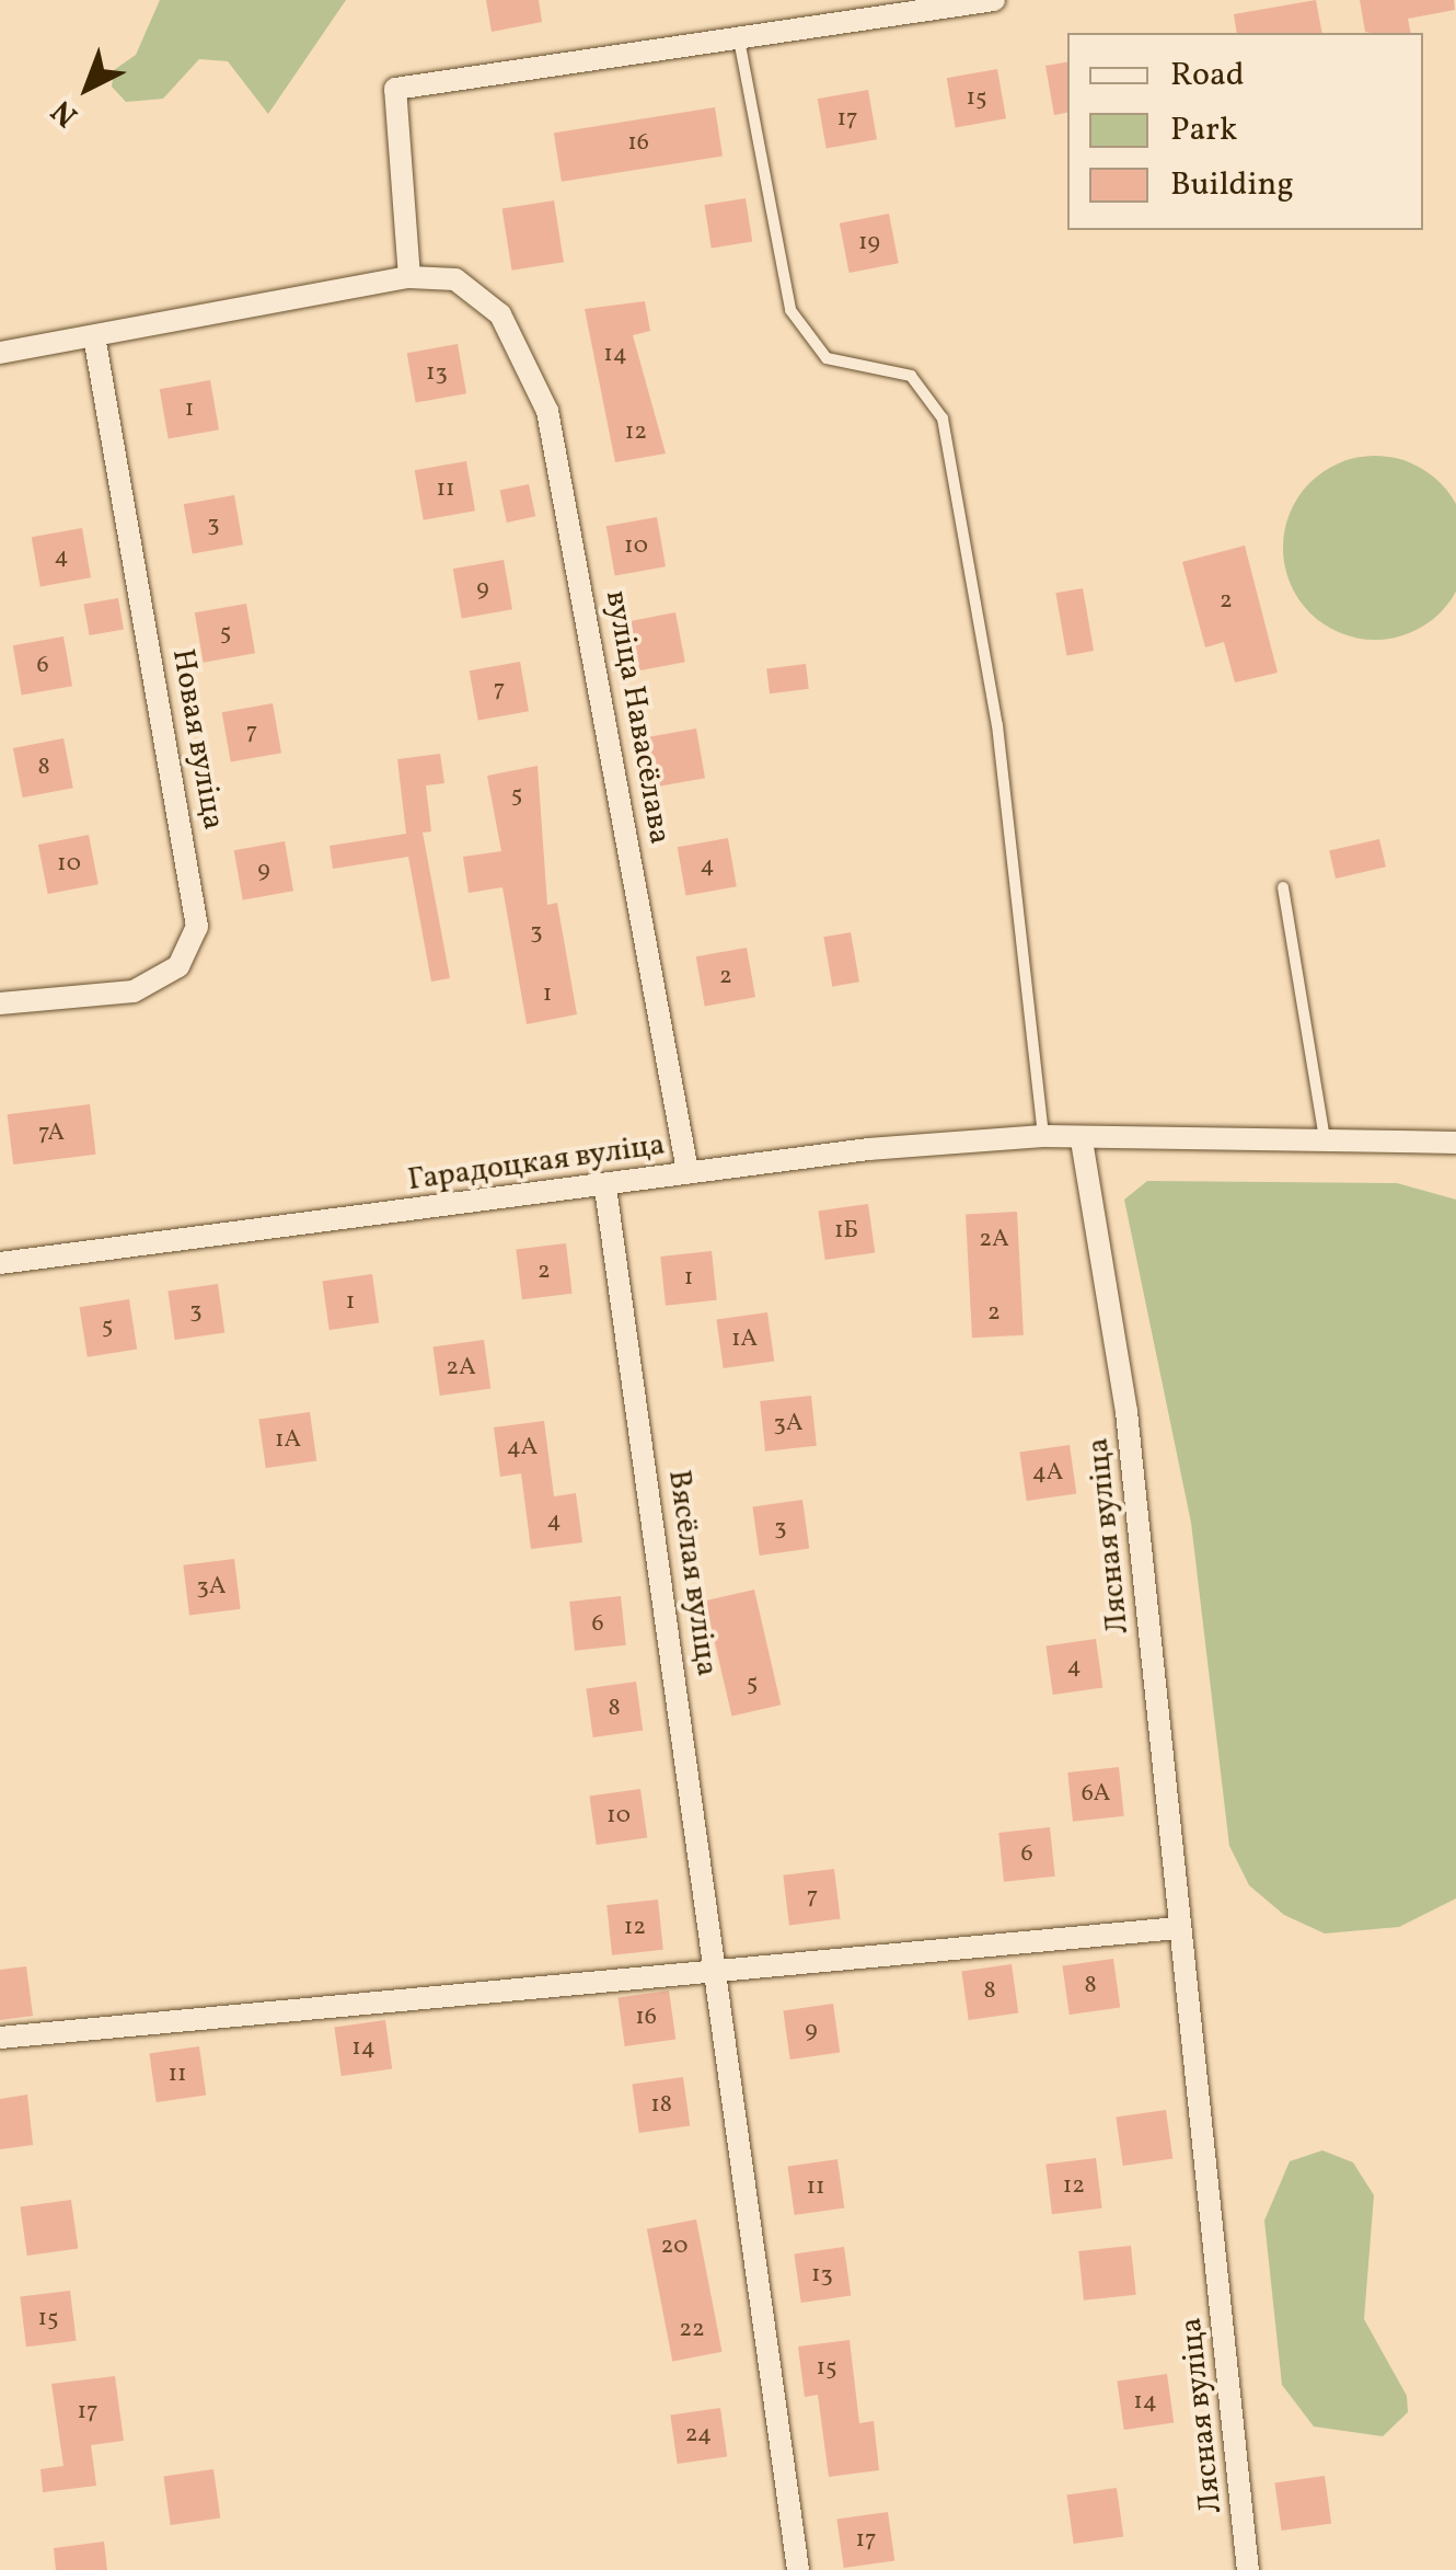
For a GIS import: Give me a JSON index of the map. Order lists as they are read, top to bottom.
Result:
{
  "streets": {
    "street": [
      "вуліца Навасёлава",
      "Новая вуліца",
      "Гарадоцкая вуліца",
      "Лясная вуліца",
      "Вясёлая вуліца"
    ]
  },
  "crossings": [
    ["вуліца Навасёлава", "Гарадоцкая вуліца"],
    ["Гарадоцкая вуліца", "Лясная вуліца"],
    ["Гарадоцкая вуліца", "Вясёлая вуліца"]
  ],
  "house_numbers": [
    "15",
    "17",
    "16",
    "19",
    "14",
    "13",
    "1",
    "12",
    "11",
    "3",
    "10",
    "4",
    "9",
    "2",
    "5",
    "6",
    "7",
    "7",
    "8",
    "5",
    "10",
    "4",
    "9",
    "3",
    "2",
    "1",
    "7А",
    "1Б",
    "2А",
    "2",
    "1",
    "1",
    "3",
    "2",
    "5",
    "1А",
    "2А",
    "3А",
    "1А",
    "4А",
    "4А",
    "4",
    "3",
    "3А",
    "6",
    "4",
    "5",
    "8",
    "6А",
    "10",
    "6",
    "7",
    "12",
    "8",
    "8",
    "16",
    "9",
    "14",
    "11",
    "18",
    "12",
    "11",
    "20",
    "13",
    "15",
    "22",
    "15",
    "14",
    "17",
    "24",
    "17"
  ],
  "legend": ["Road", "Park", "Building"],
  "north": "bottom left"
}
